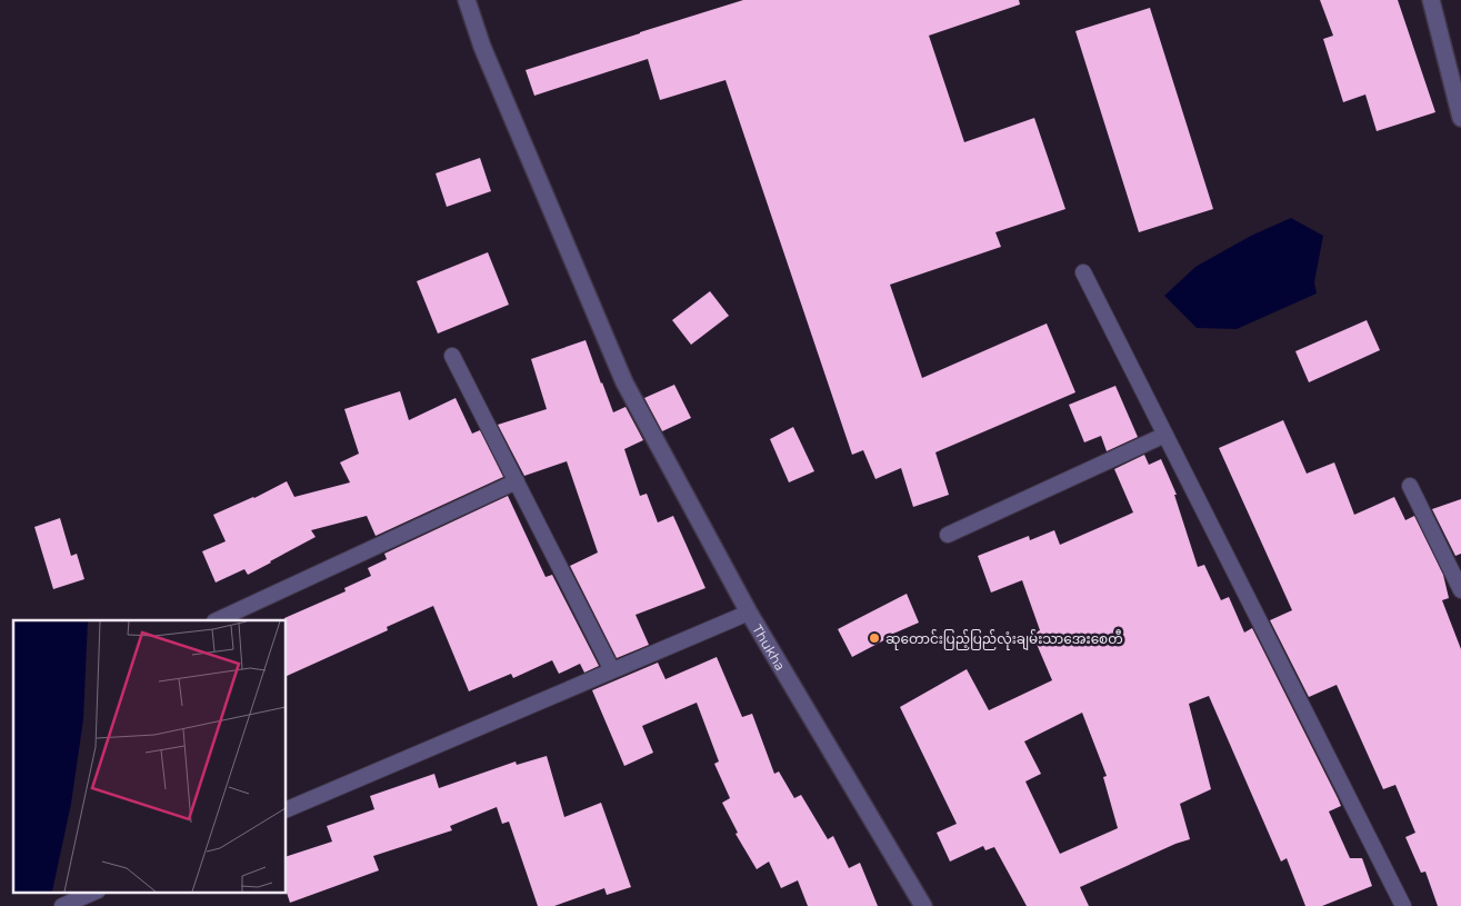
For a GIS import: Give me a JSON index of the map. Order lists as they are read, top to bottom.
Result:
{
  "streets": {
    "street": ["Thukha"]
  },
  "places": ["ဆုတောင်းပြည့်ပြည်လုံးချမ်းသာအေးစေတီ"]
}
